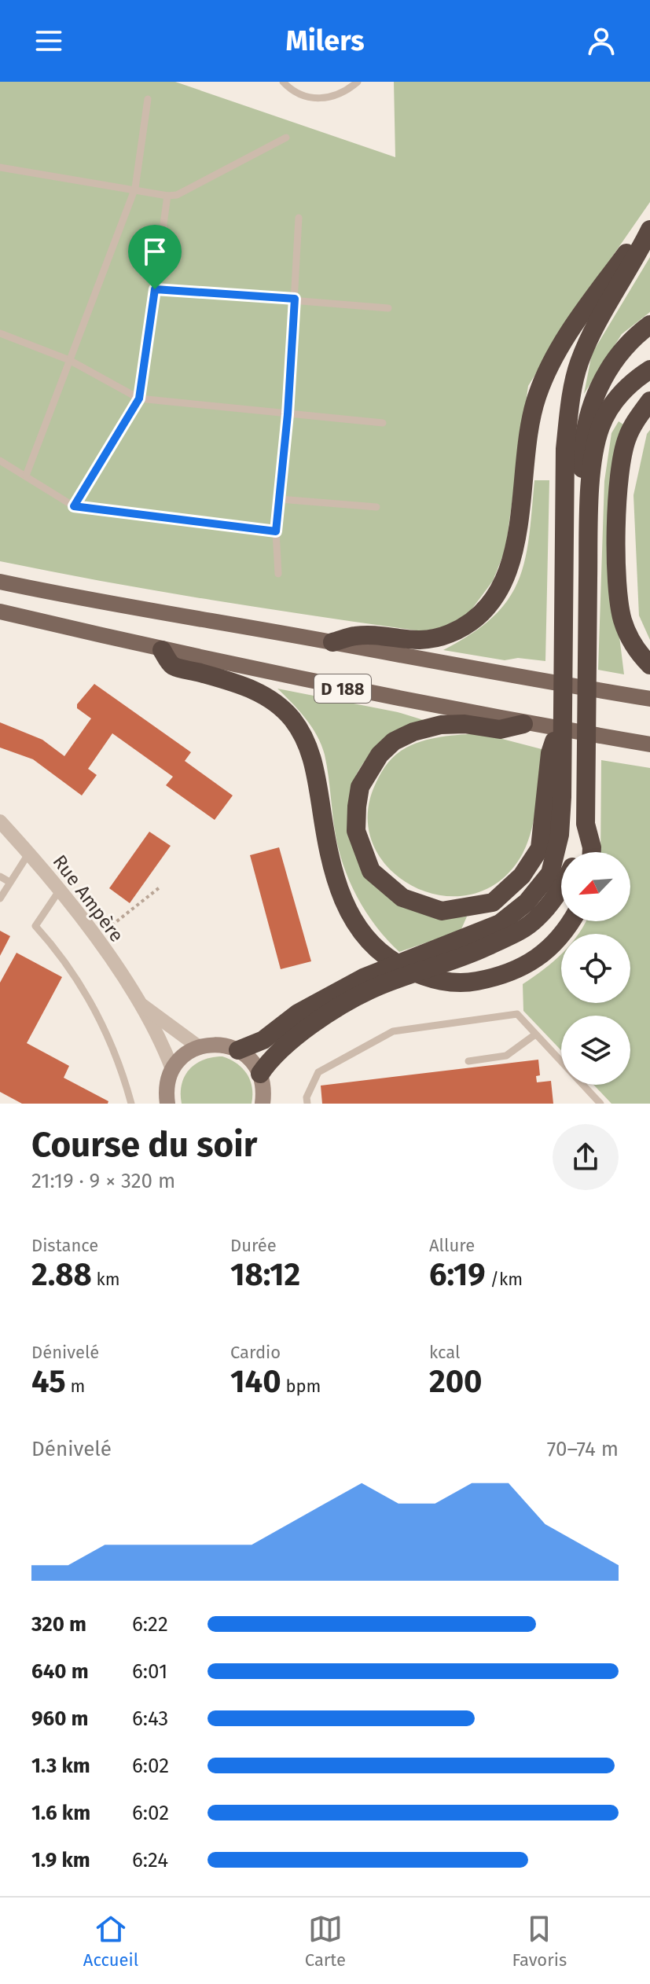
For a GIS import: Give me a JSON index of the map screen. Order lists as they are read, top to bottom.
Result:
{
  "streets": {
    "main road": ["D 188"],
    "street": ["Rue Ampère"]
  },
  "north": "bottom left",
  "page": {
    "header": "Milers",
    "heading": ["Course du soir", "21:19 · 9 × 320 m"],
    "stats": [
      ["Distance", "2.88 km"],
      ["Durée", "18:12"],
      ["Allure", "6:19 /km"],
      ["Dénivelé", "45 m"],
      ["Cardio", "140 bpm"],
      ["kcal", "200"]
    ],
    "chart": ["Dénivelé", "70–74 m"],
    "list": [
      {
        "name": "320 m",
        "note": "6:22"
      },
      {
        "name": "640 m",
        "note": "6:01"
      },
      {
        "name": "960 m",
        "note": "6:43"
      },
      {
        "name": "1.3 km",
        "note": "6:02"
      },
      {
        "name": "1.6 km",
        "note": "6:02"
      },
      {
        "name": "1.9 km",
        "note": "6:24"
      }
    ],
    "tabs": ["Accueil", "Carte", "Favoris"]
  }
}
